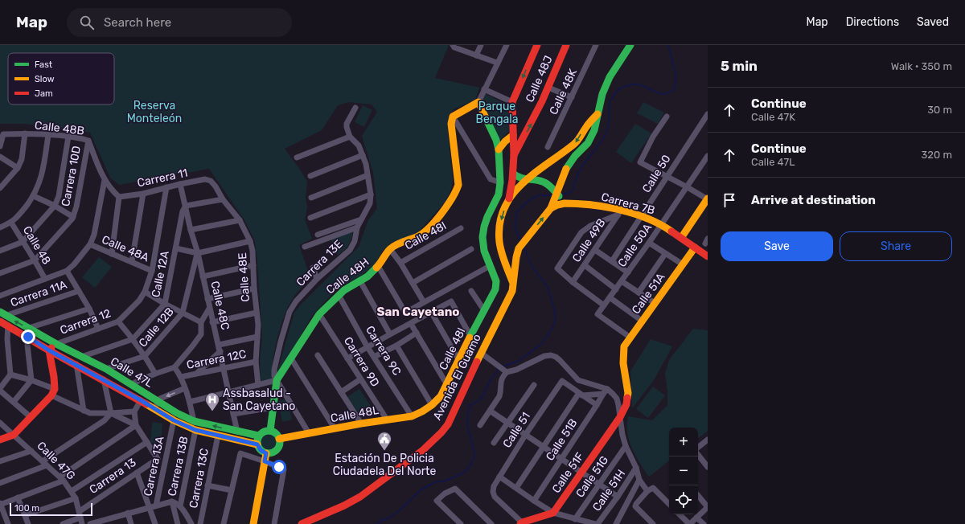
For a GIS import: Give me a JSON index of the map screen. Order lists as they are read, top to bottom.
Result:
{
  "streets": {
    "street": [
      "Calle 48J",
      "Calle 48K",
      "Calle 48B",
      "Calle 50",
      "Carrera 10D",
      "Carrera 11",
      "Carrera 7B",
      "Calle 48I",
      "Calle 49B",
      "Calle 48",
      "Calle 50A",
      "Calle 48A",
      "Carrera 13E",
      "Calle 12A",
      "Calle 48H",
      "Calle 48E",
      "Carrera 11A",
      "Calle 51A",
      "Calle 48C",
      "Carrera 12",
      "Calle 12B",
      "Calle 48l",
      "Carrera 9C",
      "Carrera 12C",
      "Carrera 9D",
      "Calle 47L",
      "Avenida El Guamo",
      "Calle 48L",
      "Calle 51",
      "Calle 51B",
      "Calle 47G",
      "Carrera 13A",
      "Carrera 13B",
      "Calle 51F",
      "Carrera 13",
      "Calle 51G",
      "Carrera 13C",
      "Calle 51H"
    ]
  },
  "crossings": [
    ["Calle 48B", "Carrera 10D"],
    ["Calle 48B", "Carrera 11"],
    ["Calle 50", "Carrera 7B"],
    ["Carrera 10D", "Calle 48"],
    ["Carrera 11", "Calle 48E"],
    ["Carrera 11", "Calle 48C"],
    ["Carrera 11", "Carrera 12"],
    ["Carrera 7B", "Calle 49B"],
    ["Carrera 7B", "Calle 50A"],
    ["Carrera 7B", "Calle 51A"],
    ["Carrera 7B", "Avenida El Guamo"],
    ["Calle 50A", "Calle 51A"],
    ["Calle 48A", "Carrera 12"],
    ["Carrera 13E", "Calle 48H"],
    ["Calle 12A", "Calle 48C"],
    ["Calle 12A", "Calle 47L"],
    ["Calle 48H", "Carrera 9C"],
    ["Calle 48H", "Carrera 9D"],
    ["Calle 48H", "Calle 47L"],
    ["Calle 48H", "Calle 48L"],
    ["Calle 48E", "Carrera 12C"],
    ["Carrera 11A", "Calle 47L"],
    ["Calle 51A", "Calle 51F"],
    ["Calle 48C", "Calle 12B"],
    ["Calle 48C", "Carrera 12C"],
    ["Calle 48C", "Calle 47L"],
    ["Carrera 12", "Calle 47L"],
    ["Calle 12B", "Calle 47L"],
    ["Calle 48l", "Calle 48L"],
    ["Carrera 9C", "Calle 48L"],
    ["Carrera 12C", "Calle 47L"],
    ["Carrera 9D", "Calle 48L"],
    ["Calle 47L", "Calle 48L"],
    ["Calle 47L", "Carrera 13A"],
    ["Calle 47L", "Carrera 13B"],
    ["Calle 47L", "Carrera 13C"],
    ["Calle 47G", "Carrera 13"]
  ],
  "districts": ["San Cayetano"],
  "parks": ["Reserva Monteleón", "Parque Bengala"],
  "places": {
    "hospital": ["Assbasalud - San Cayetano"],
    "public building": ["Estación De Policia Ciudadela Del Norte"]
  },
  "legend": ["Fast", "Slow", "Jam"],
  "scale_bar": "100 m",
  "page": {
    "header": "Map",
    "search": "Search here",
    "nav": ["Map", "Directions", "Saved"],
    "heading": ["5 min", "Walk · 350 m"],
    "list": [
      ["Continue", "Calle 47K", "30 m"],
      ["Continue", "Calle 47L", "320 m"],
      "Arrive at destination"
    ],
    "buttons": ["Save", "Share"],
    "map_buttons": ["+", "−"],
    "scale": "100 m"
  }
}
